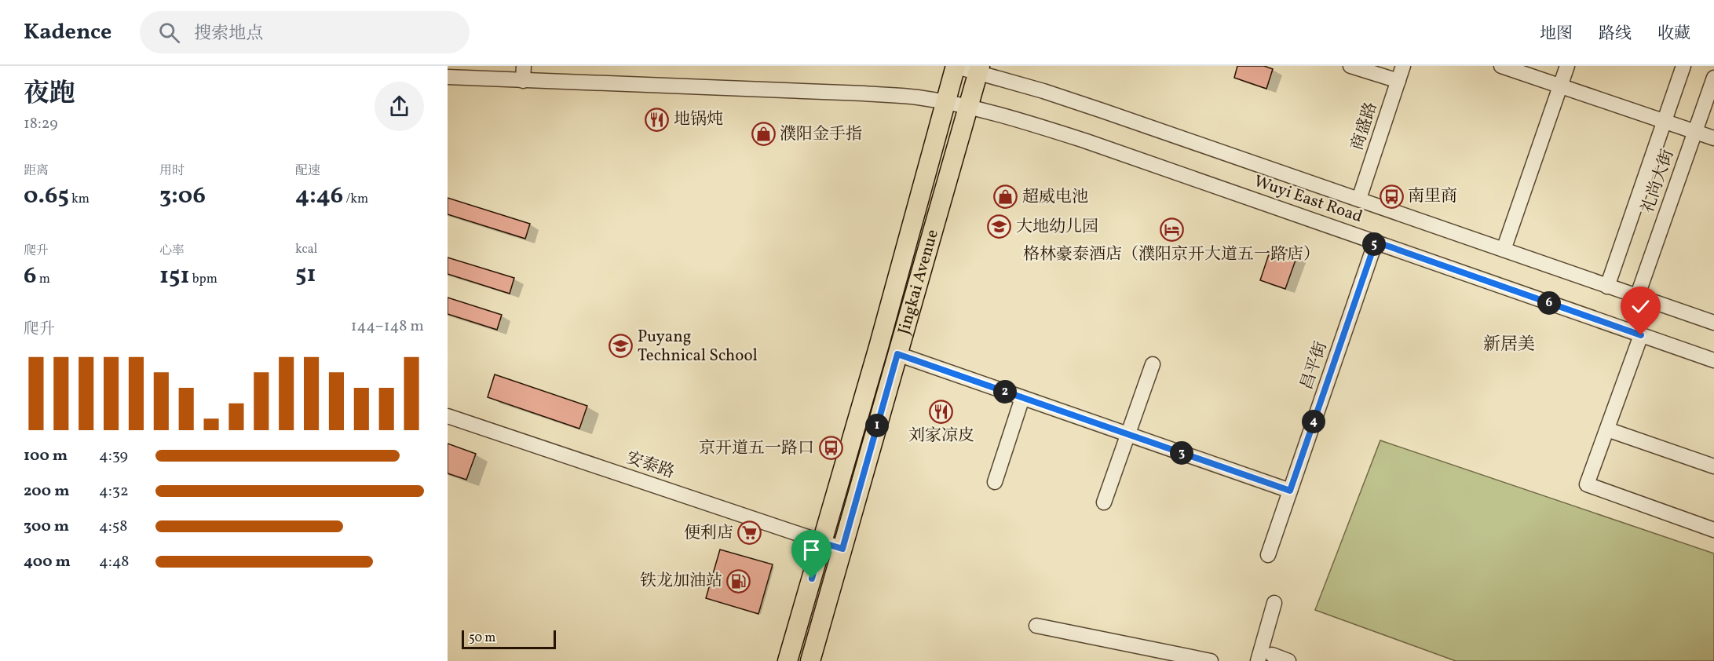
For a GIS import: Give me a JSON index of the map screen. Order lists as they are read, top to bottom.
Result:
{
  "streets": {
    "main road": ["Jingkai Avenue"],
    "street": [
      "商盛路",
      "礼尚大街",
      "Wuyi East Road",
      "昌平街",
      "安泰路"
    ]
  },
  "crossings": [
    ["商盛路", "Wuyi East Road"],
    ["礼尚大街", "Wuyi East Road"],
    ["Wuyi East Road", "Jingkai Avenue"],
    ["Wuyi East Road", "昌平街"],
    ["Jingkai Avenue", "安泰路"]
  ],
  "districts": ["新居美"],
  "places": {
    "restaurant": ["地锅炖", "刘家凉皮"],
    "shop": ["濮阳金手指", "超威电池"],
    "bus stop": ["南里商", "京开道五一路口"],
    "school or university": ["大地幼儿园", "Puyang Technical School"],
    "hotel": ["格林豪泰酒店（濮阳京开大道五一路店）"],
    "supermarket": ["便利店"],
    "fuel station": ["铁龙加油站"]
  },
  "scale_bar": "50 m",
  "page": {
    "header": "Kadence",
    "search": "搜索地点",
    "nav": ["地图", "路线", "收藏"],
    "heading": ["夜跑", "18:29"],
    "stats": [
      ["距离", "0.65 km"],
      ["用时", "3:06"],
      ["配速", "4:46 /km"],
      ["爬升", "6 m"],
      ["心率", "151 bpm"],
      ["kcal", "51"]
    ],
    "pins": [
      "5",
      "6",
      "2",
      "4",
      "1",
      "3"
    ],
    "chart": ["爬升", "144–148 m"],
    "list": [
      {
        "name": "100 m",
        "note": "4:39"
      },
      {
        "name": "200 m",
        "note": "4:32"
      },
      {
        "name": "300 m",
        "note": "4:58"
      },
      {
        "name": "400 m",
        "note": "4:48"
      }
    ],
    "scale": "50 m"
  }
}
